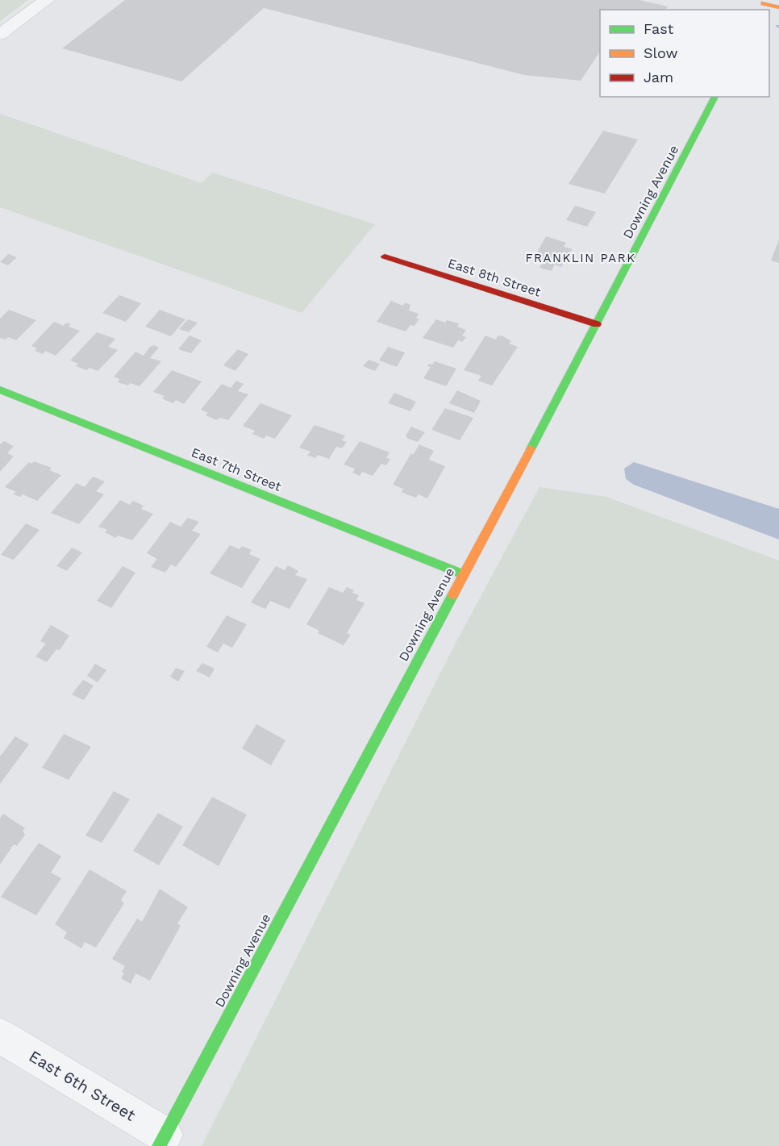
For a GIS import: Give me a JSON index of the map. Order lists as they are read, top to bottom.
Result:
{
  "streets": {
    "street": [
      "Downing Avenue",
      "East 8th Street",
      "East 7th Street",
      "East 6th Street"
    ]
  },
  "crossings": [
    ["Downing Avenue", "East 8th Street"],
    ["Downing Avenue", "East 7th Street"],
    ["Downing Avenue", "East 6th Street"]
  ],
  "districts": ["FRANKLIN PARK"],
  "legend": ["Fast", "Slow", "Jam"]
}
